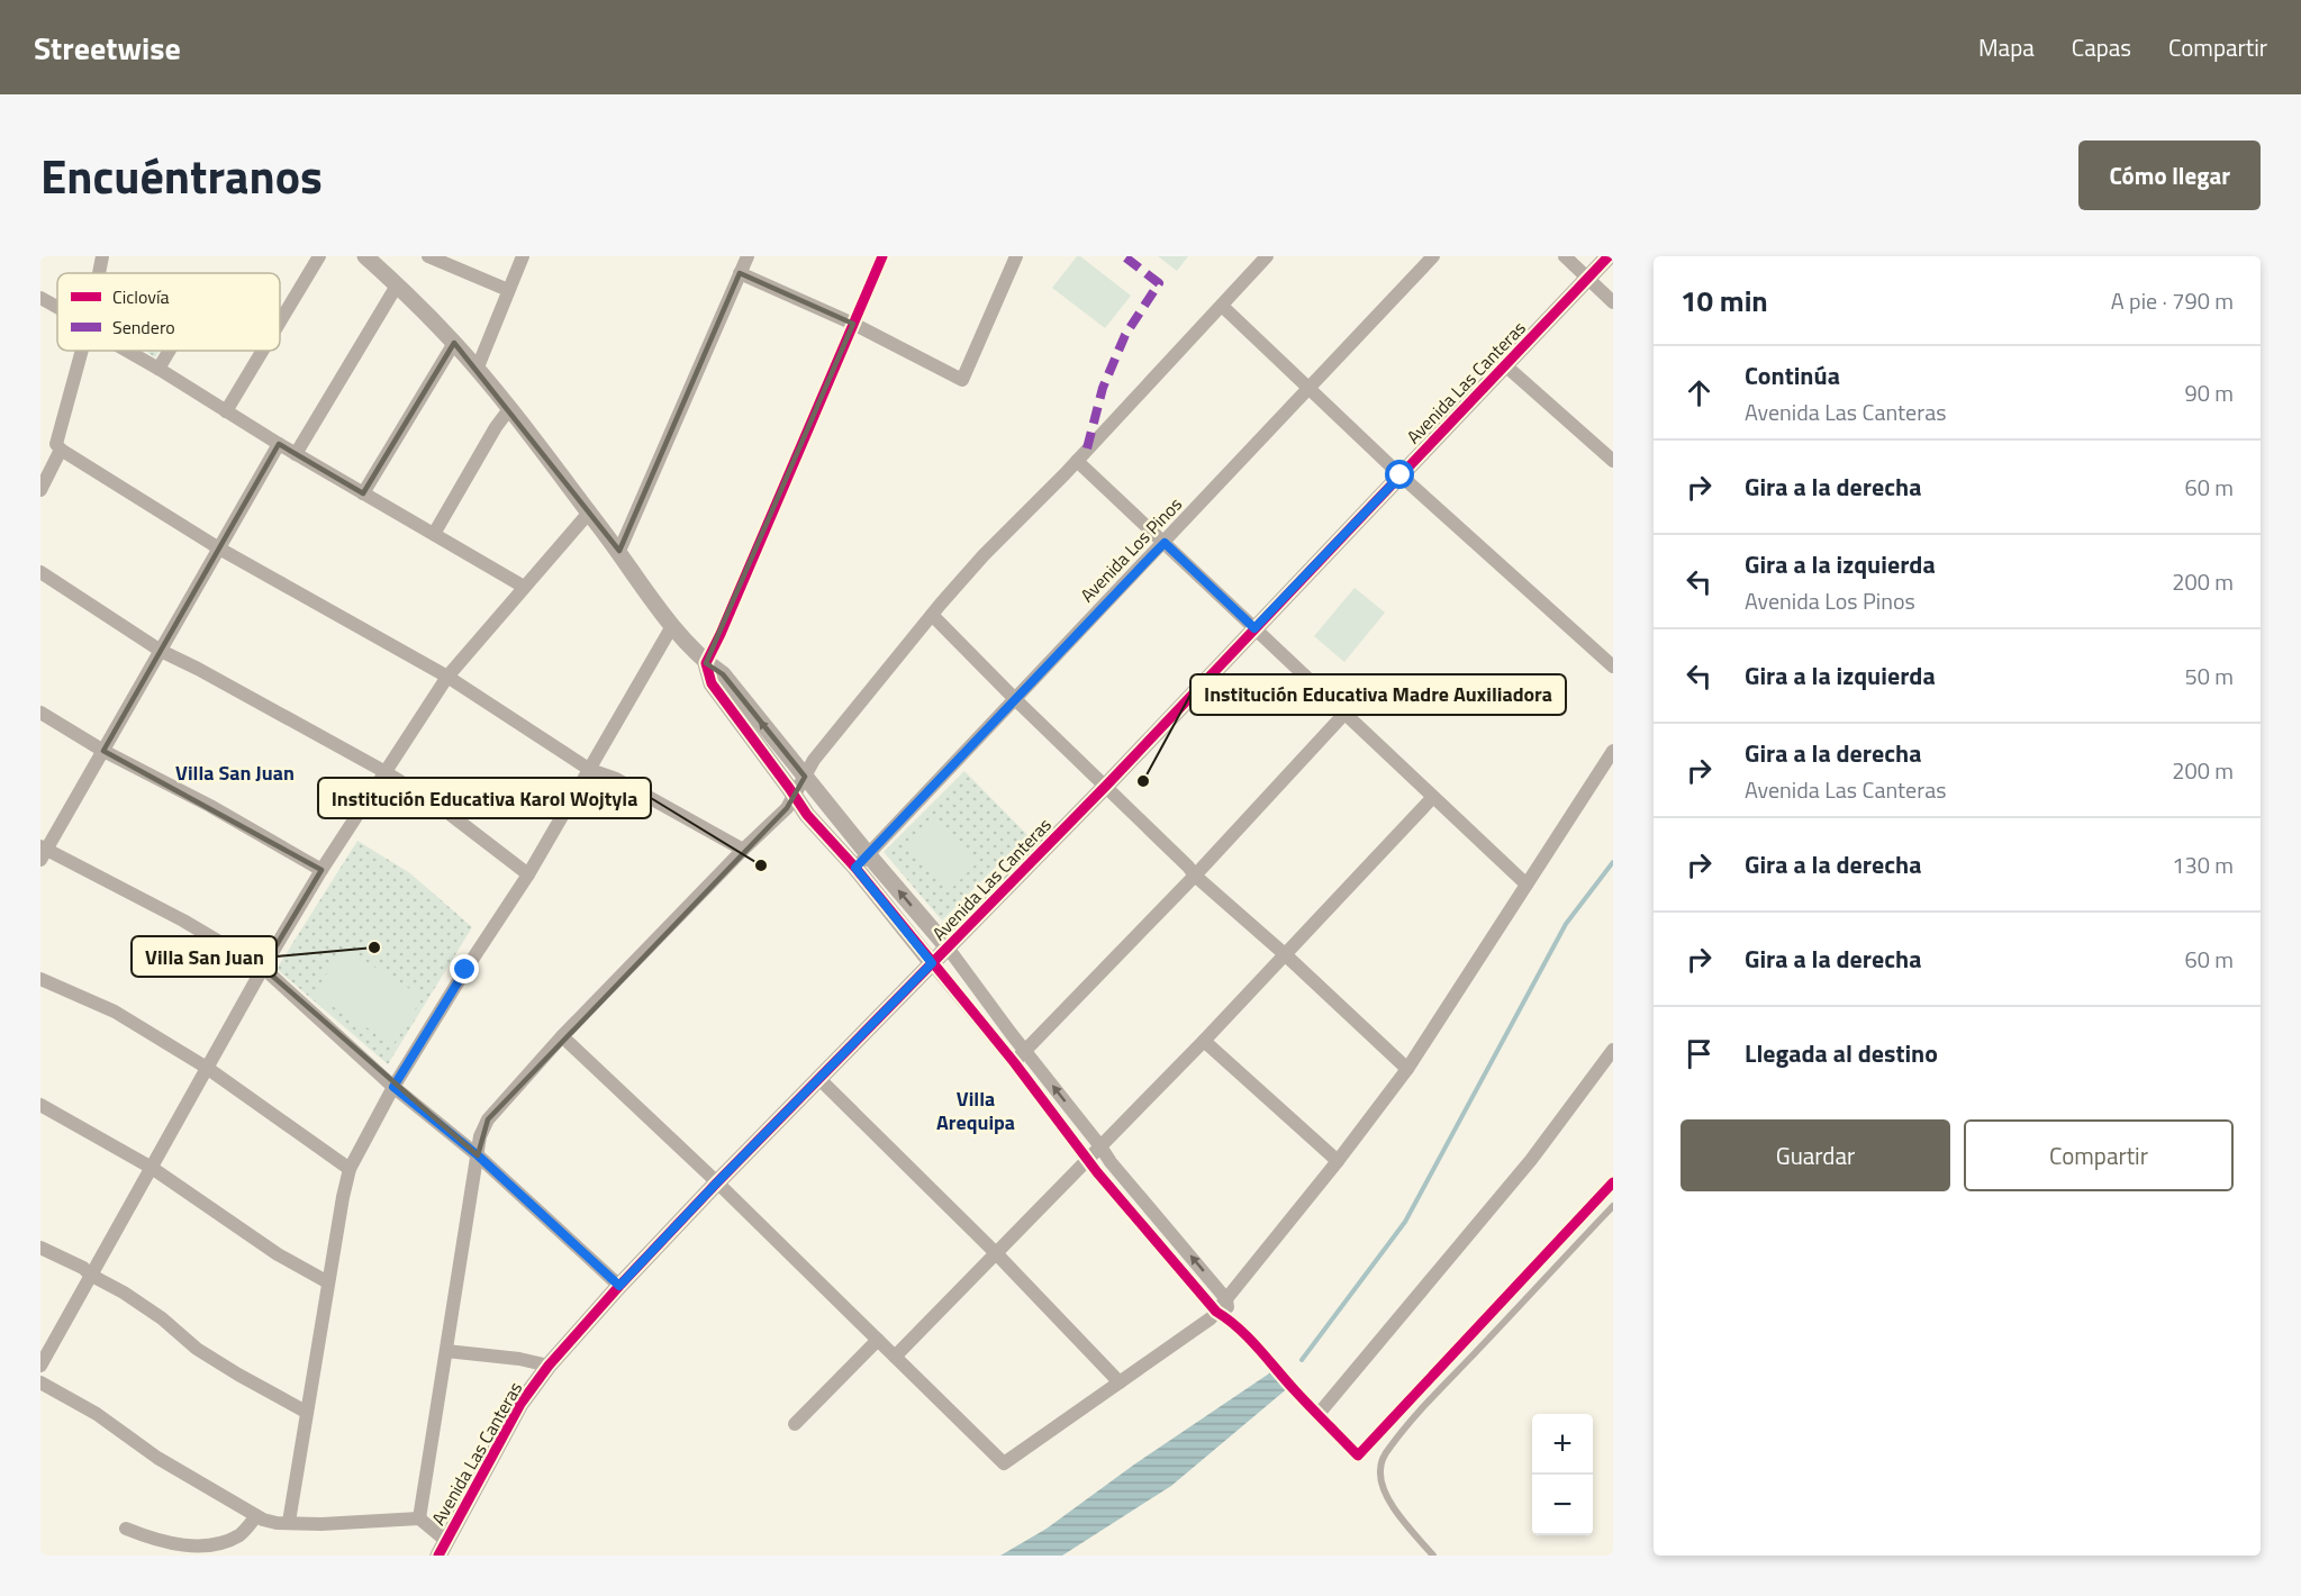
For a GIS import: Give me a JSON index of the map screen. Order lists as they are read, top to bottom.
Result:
{
  "streets": {
    "street": ["Avenida Las Canteras", "Avenida Los Pinos"]
  },
  "districts": ["Villa San Juan", "Villa Arequipa"],
  "places": ["Institución Educativa Madre Auxiliadora", "Institución Educativa Karol Wojtyla", "Villa San Juan"],
  "legend": ["Ciclovía", "Sendero"],
  "page": {
    "header": "Streetwise",
    "nav": ["Mapa", "Capas", "Compartir"],
    "title": "Encuéntranos",
    "buttons": [
      "Cómo llegar",
      ["Guardar", "Compartir"]
    ],
    "heading": ["10 min", "A pie · 790 m"],
    "list": [
      ["Continúa", "Avenida Las Canteras", "90 m"],
      ["Gira a la derecha", "60 m"],
      ["Gira a la izquierda", "Avenida Los Pinos", "200 m"],
      ["Gira a la izquierda", "50 m"],
      ["Gira a la derecha", "Avenida Las Canteras", "200 m"],
      ["Gira a la derecha", "130 m"],
      ["Gira a la derecha", "60 m"],
      "Llegada al destino"
    ],
    "map_buttons": ["+", "−"]
  }
}
